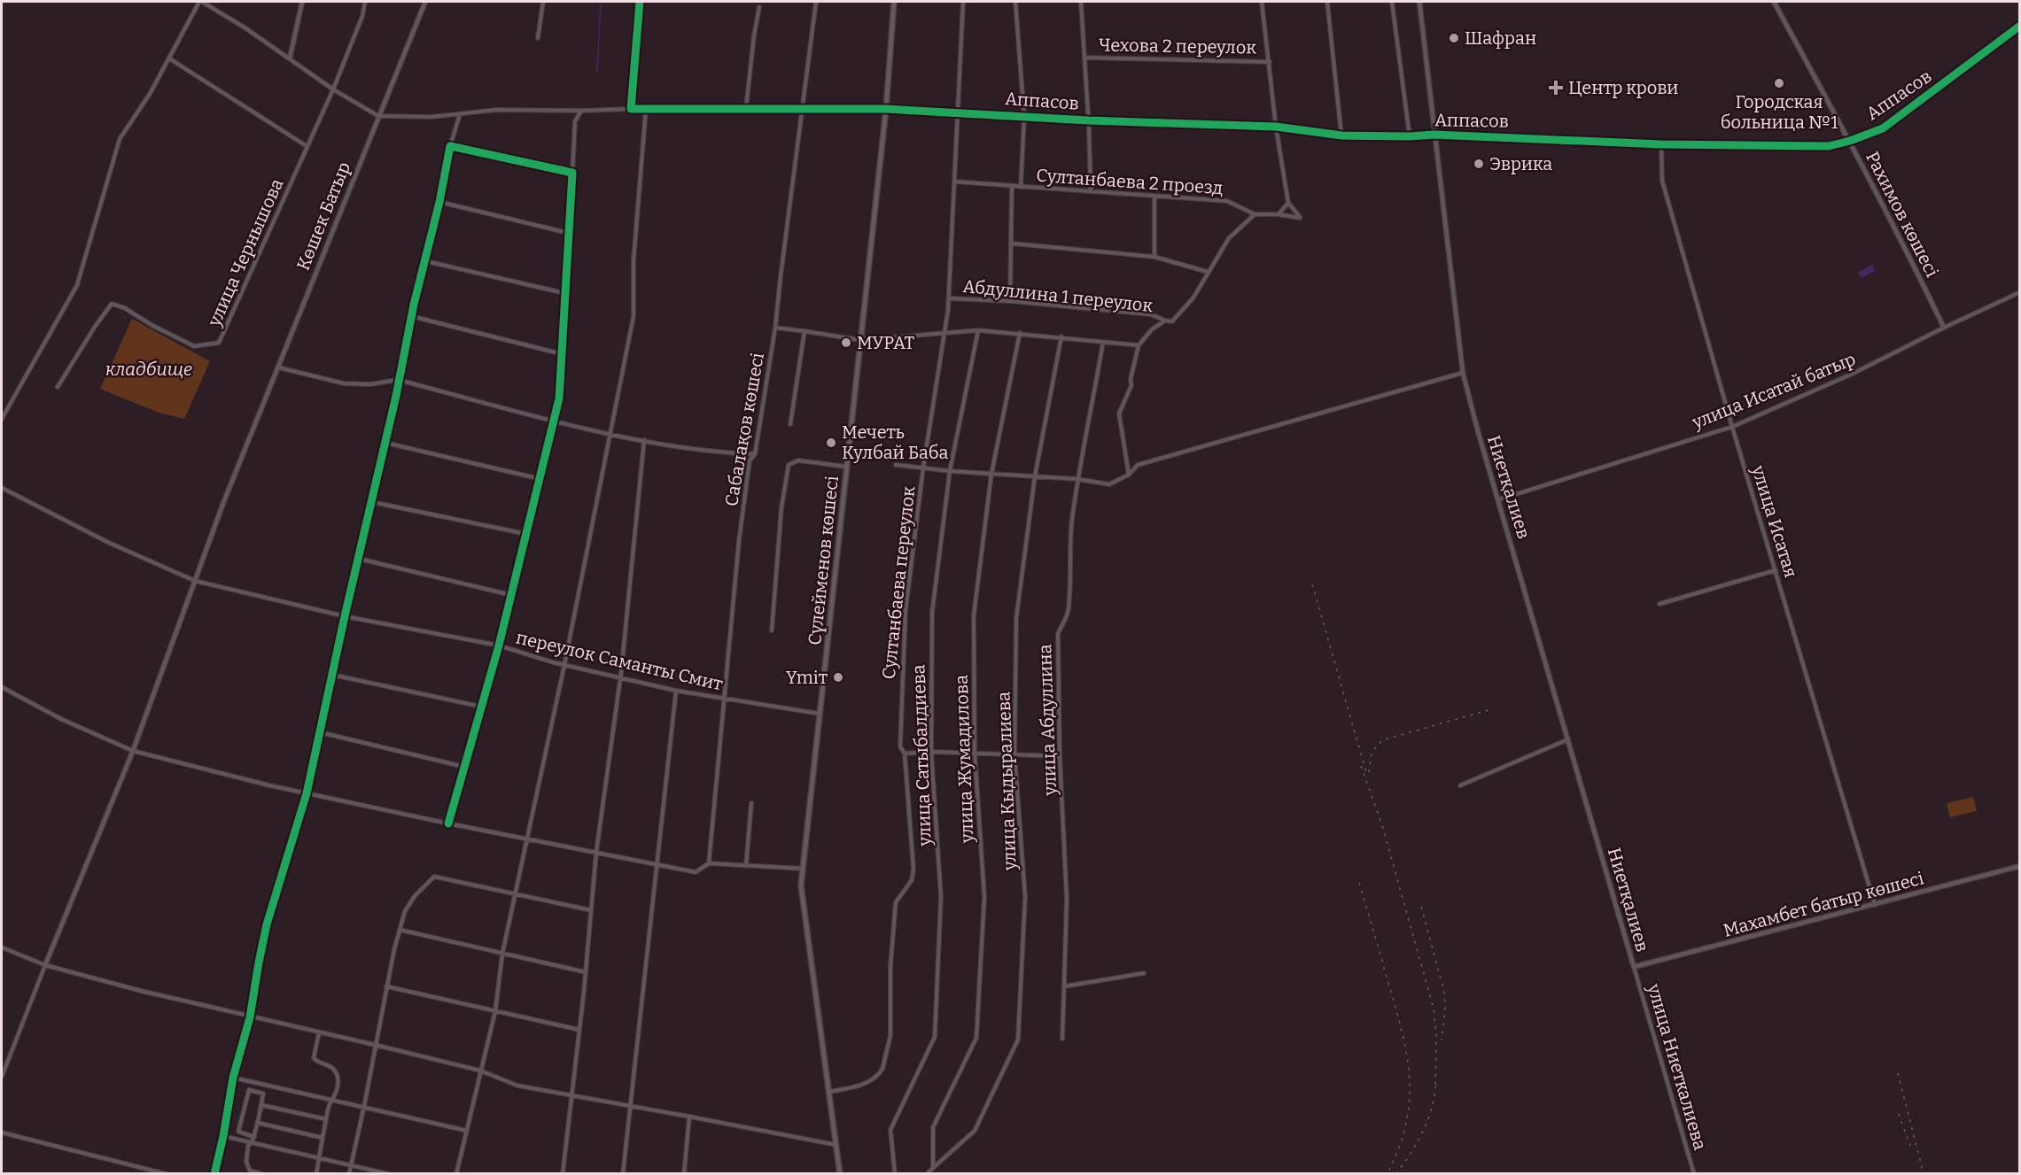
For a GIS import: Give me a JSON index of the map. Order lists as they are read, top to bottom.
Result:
{
  "streets": {
    "main road": ["Сүлейменов көшесі"],
    "street": [
      "Чехова 2 переулок",
      "Аппасов",
      "Султанбаева 2 проезд",
      "Рахимов көшесі",
      "Көшек Батыр",
      "улица Чернышова",
      "Абдуллина 1 переулок",
      "улица Исатай батыр",
      "Сабалақов көшесі",
      "Ниетқалиев",
      "улица Исатая",
      "Султанбаева переулок",
      "переулок Саманты Смит",
      "улица Абдуллина",
      "улица Сатыбалдиева",
      "улица Жумадилова",
      "улица Кыдыралиева",
      "Махамбет батыр көшесі",
      "улица Ниеткалиева"
    ]
  },
  "crossings": [
    ["Аппасов", "Рахимов көшесі"],
    ["Аппасов", "Ниетқалиев"],
    ["Аппасов", "улица Исатая"],
    ["Аппасов", "Сүлейменов көшесі"],
    ["Аппасов", "Султанбаева переулок"],
    ["Султанбаева 2 проезд", "Султанбаева переулок"],
    ["Рахимов көшесі", "улица Исатай батыр"],
    ["Көшек Батыр", "переулок Саманты Смит"],
    ["Абдуллина 1 переулок", "Султанбаева переулок"],
    ["улица Исатай батыр", "Ниетқалиев"],
    ["улица Исатай батыр", "улица Исатая"],
    ["Сабалақов көшесі", "переулок Саманты Смит"],
    ["Ниетқалиев", "Махамбет батыр көшесі"],
    ["Ниетқалиев", "улица Ниеткалиева"],
    ["улица Исатая", "Махамбет батыр көшесі"],
    ["Сүлейменов көшесі", "Султанбаева переулок"],
    ["Сүлейменов көшесі", "переулок Саманты Смит"],
    ["улица Жумадилова", "улица Кыдыралиева"],
    ["Махамбет батыр көшесі", "улица Ниеткалиева"]
  ],
  "parks": ["кладбище"],
  "places": {
    "other": [
      "Шафран",
      "Городская больница №1",
      "Эврика",
      "МУРАТ",
      "Мечеть Кулбай Баба",
      "Ymiт"
    ],
    "health": ["Центр крови"]
  }
}
